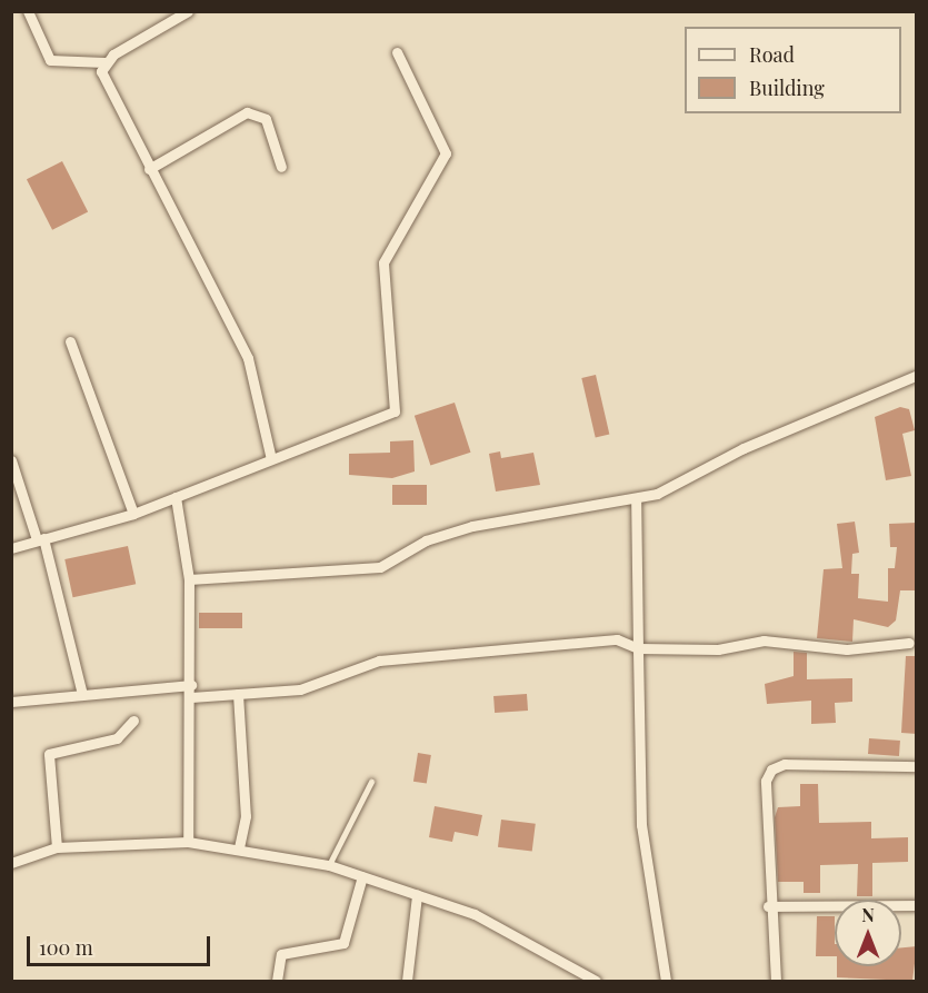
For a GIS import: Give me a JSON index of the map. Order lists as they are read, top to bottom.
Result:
{
  "legend": ["Road", "Building"],
  "scale_bar": "100 m",
  "north": "top"
}
